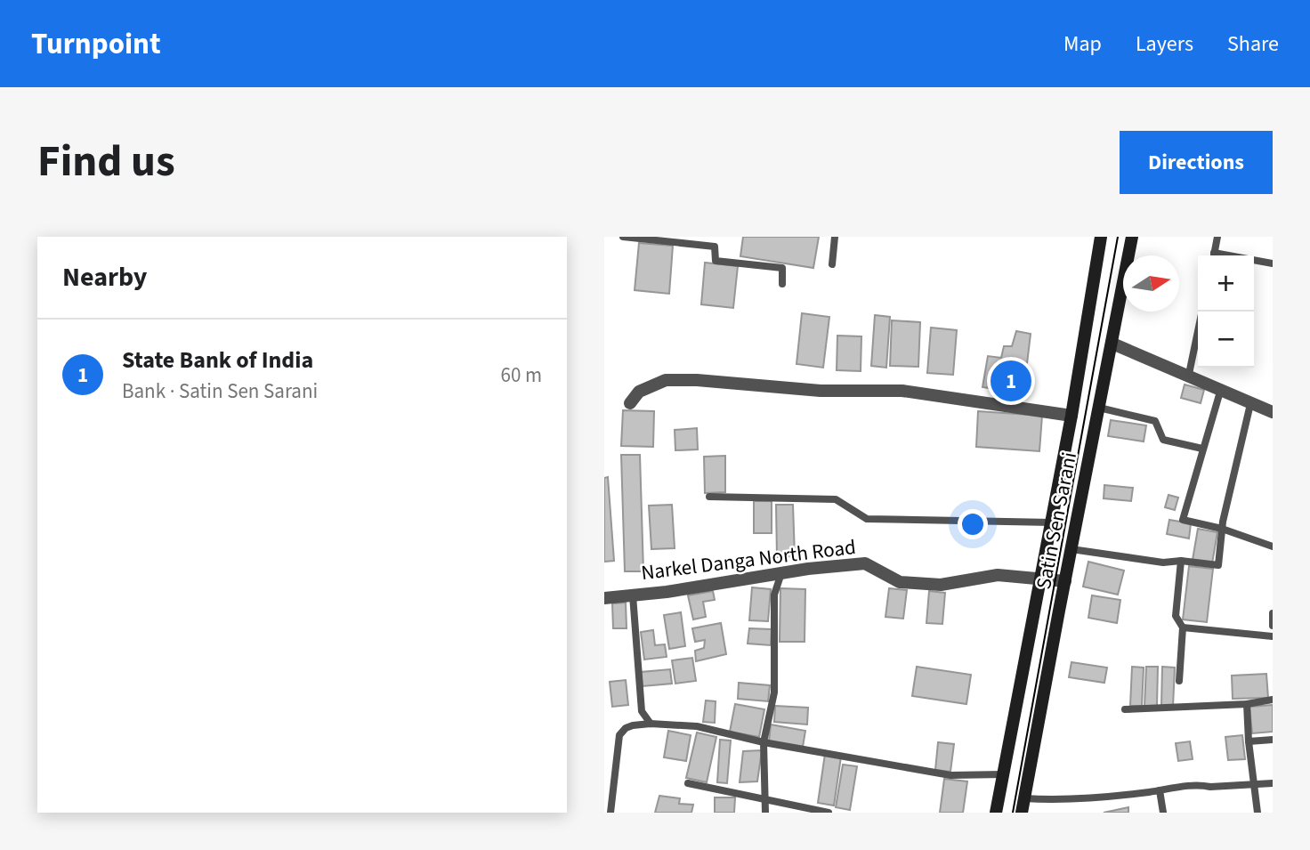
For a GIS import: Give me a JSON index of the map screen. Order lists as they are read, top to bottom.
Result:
{
  "streets": {
    "main road": ["Satin Sen Sarani"],
    "street": ["Narkel Danga North Road"]
  },
  "crossings": [
    ["Satin Sen Sarani", "Narkel Danga North Road"]
  ],
  "north": "right",
  "page": {
    "header": "Turnpoint",
    "nav": ["Map", "Layers", "Share"],
    "title": "Find us",
    "buttons": "Directions",
    "heading": "Nearby",
    "map_buttons": ["+", "−"],
    "list": [
      {
        "mark": "1",
        "name": "State Bank of India",
        "note": "Bank · Satin Sen Sarani",
        "value": "60 m"
      }
    ],
    "pins": "1"
  }
}
